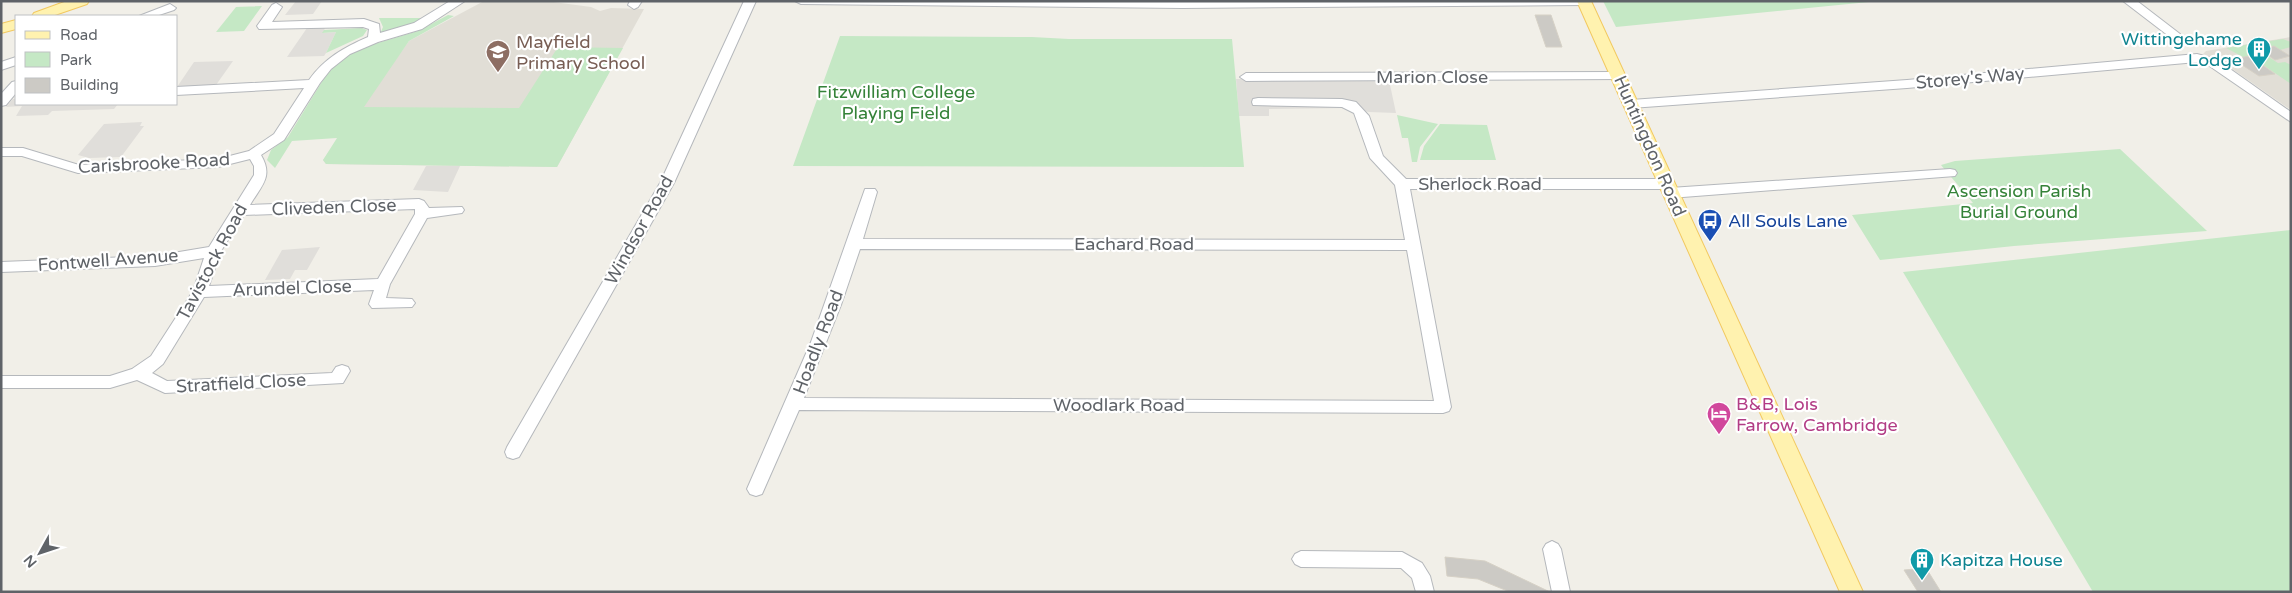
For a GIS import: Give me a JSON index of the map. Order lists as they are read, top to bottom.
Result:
{
  "streets": {
    "main road": ["Huntingdon Road"],
    "street": [
      "Marion Close",
      "Storey's Way",
      "Carisbrooke Road",
      "Sherlock Road",
      "Cliveden Close",
      "Windsor Road",
      "Eachard Road",
      "Fontwell Avenue",
      "Tavistock Road",
      "Arundel Close",
      "Hoadly Road",
      "Stratfield Close",
      "Woodlark Road"
    ]
  },
  "crossings": [
    ["Marion Close", "Huntingdon Road"],
    ["Storey's Way", "Huntingdon Road"],
    ["Huntingdon Road", "Sherlock Road"],
    ["Carisbrooke Road", "Tavistock Road"],
    ["Sherlock Road", "Eachard Road"],
    ["Sherlock Road", "Woodlark Road"],
    ["Cliveden Close", "Tavistock Road"],
    ["Cliveden Close", "Arundel Close"],
    ["Eachard Road", "Hoadly Road"],
    ["Fontwell Avenue", "Tavistock Road"],
    ["Tavistock Road", "Arundel Close"],
    ["Tavistock Road", "Stratfield Close"],
    ["Hoadly Road", "Woodlark Road"]
  ],
  "parks": ["Fitzwilliam College Playing Field", "Ascension Parish Burial Ground"],
  "places": {
    "building": ["Wittingehame Lodge", "Kapitza House"],
    "school or university": ["Mayfield Primary School"],
    "bus stop": ["All Souls Lane"],
    "hotel": ["B&B, Lois Farrow, Cambridge"]
  },
  "legend": ["Road", "Park", "Building"],
  "north": "bottom left"
}
